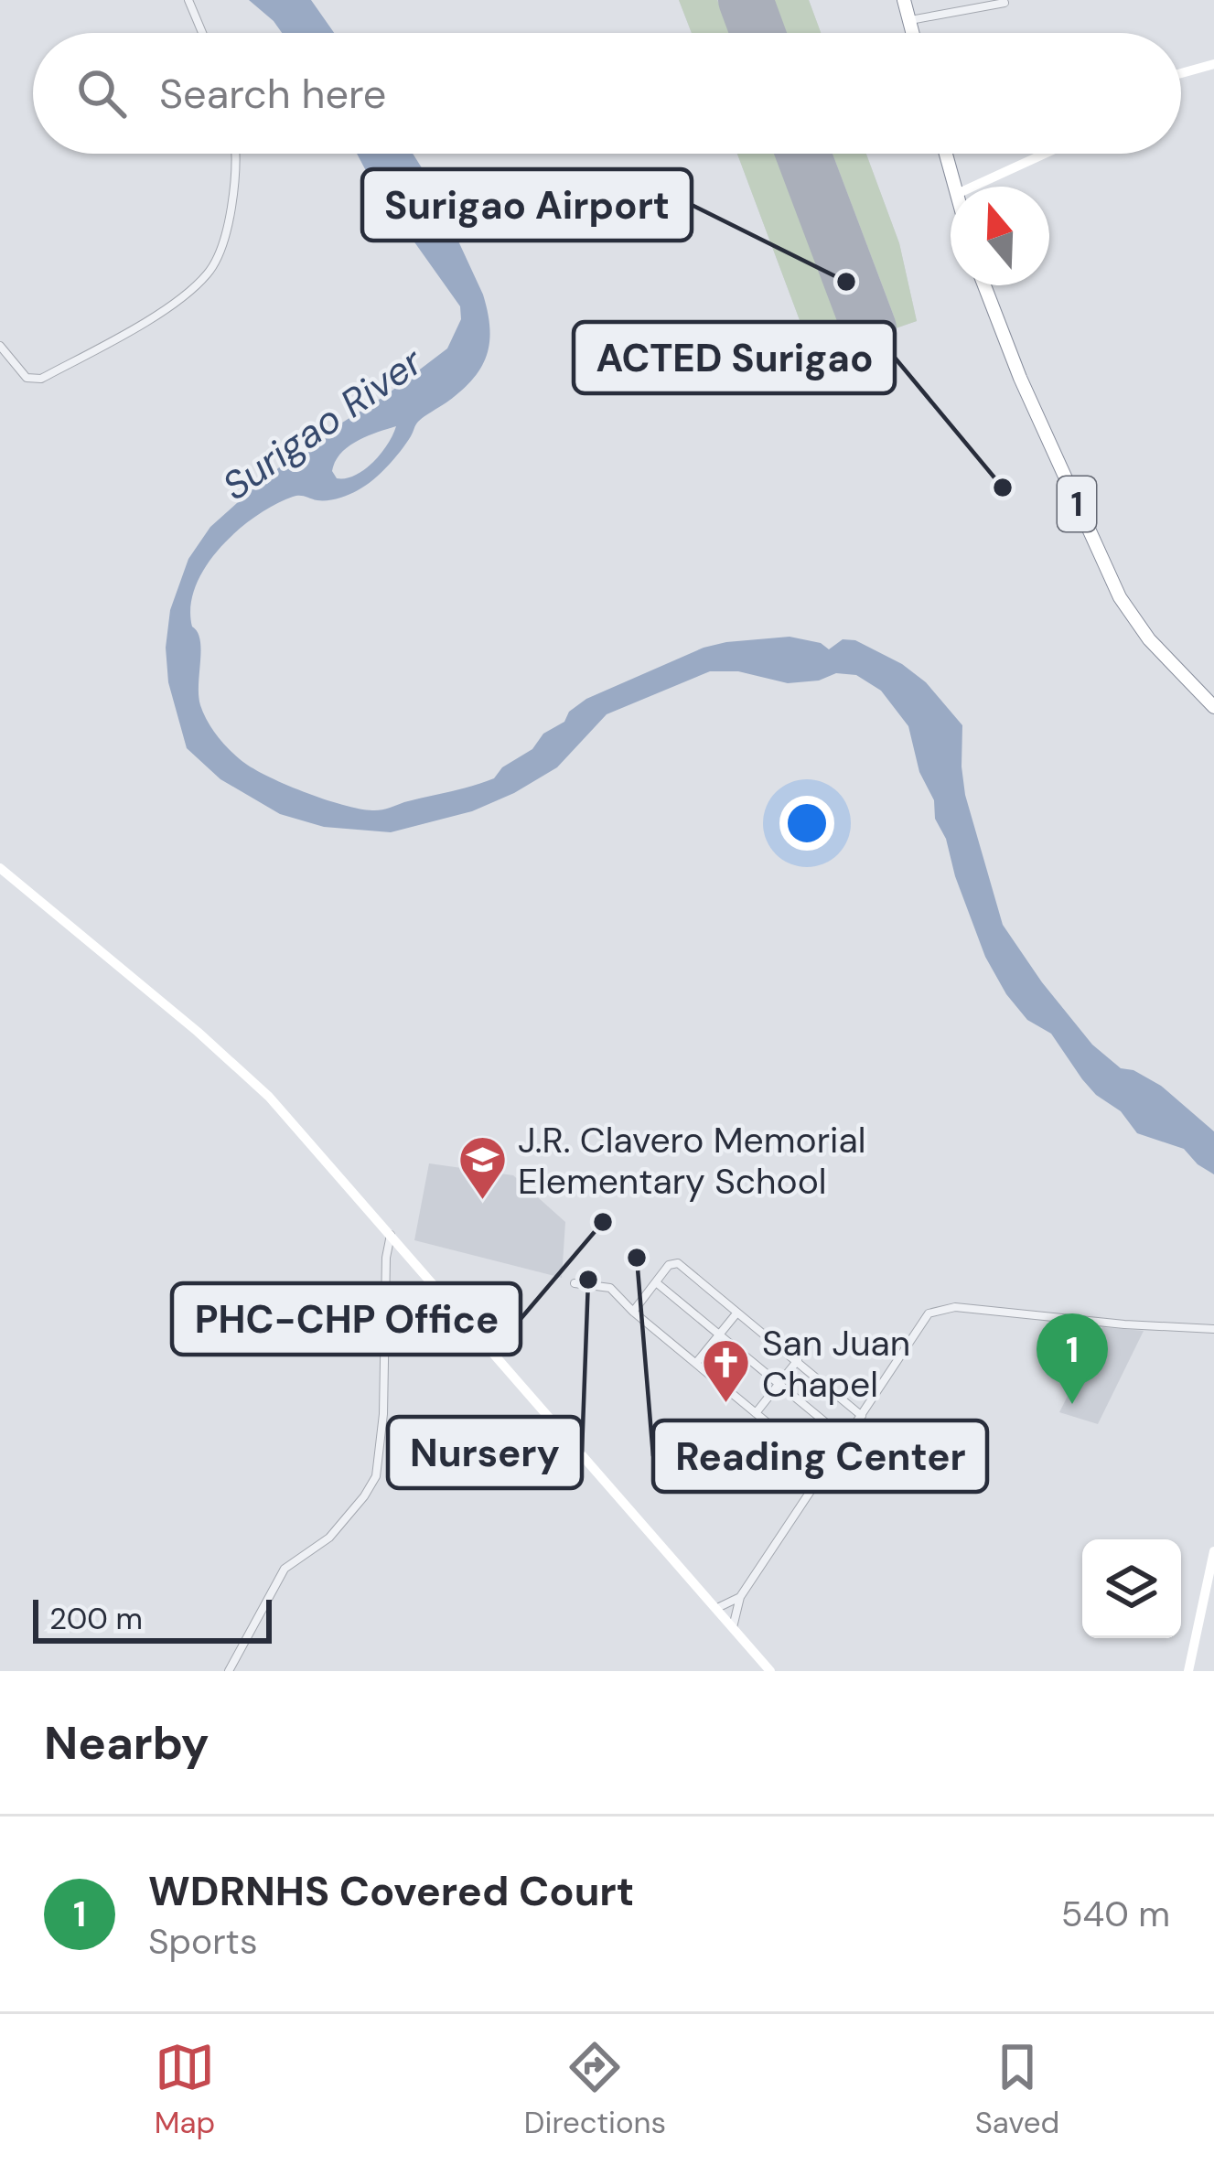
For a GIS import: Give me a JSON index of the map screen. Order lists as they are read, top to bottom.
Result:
{
  "streets": {
    "highway": ["1"]
  },
  "water": ["Surigao River"],
  "places": {
    "other": [
      "Surigao Airport",
      "ACTED Surigao",
      "PHC-CHP Office",
      "Reading Center",
      "Nursery"
    ],
    "school or university": ["J.R. Clavero Memorial Elementary School"],
    "church": ["San Juan Chapel"]
  },
  "scale_bar": "200 m",
  "north": "top",
  "page": {
    "search": "Search here",
    "pins": "1",
    "scale": "200 m",
    "heading": "Nearby",
    "list": [
      {
        "mark": "1",
        "name": "WDRNHS Covered Court",
        "note": "Sports",
        "value": "540 m"
      }
    ],
    "nav": ["Map", "Directions", "Saved"]
  }
}
